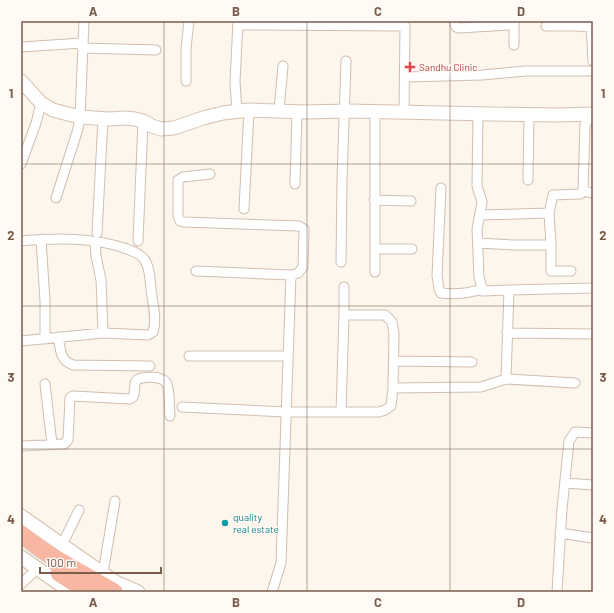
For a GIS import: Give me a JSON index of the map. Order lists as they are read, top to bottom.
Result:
{
  "places": {
    "health": ["Sandhu Clinic"],
    "other": ["quality real estate"]
  },
  "scale_bar": "100 m",
  "grid": {
    "columns": [
      "A",
      "B",
      "C",
      "D"
    ],
    "rows": [
      "1",
      "2",
      "3",
      "4"
    ]
  }
}
